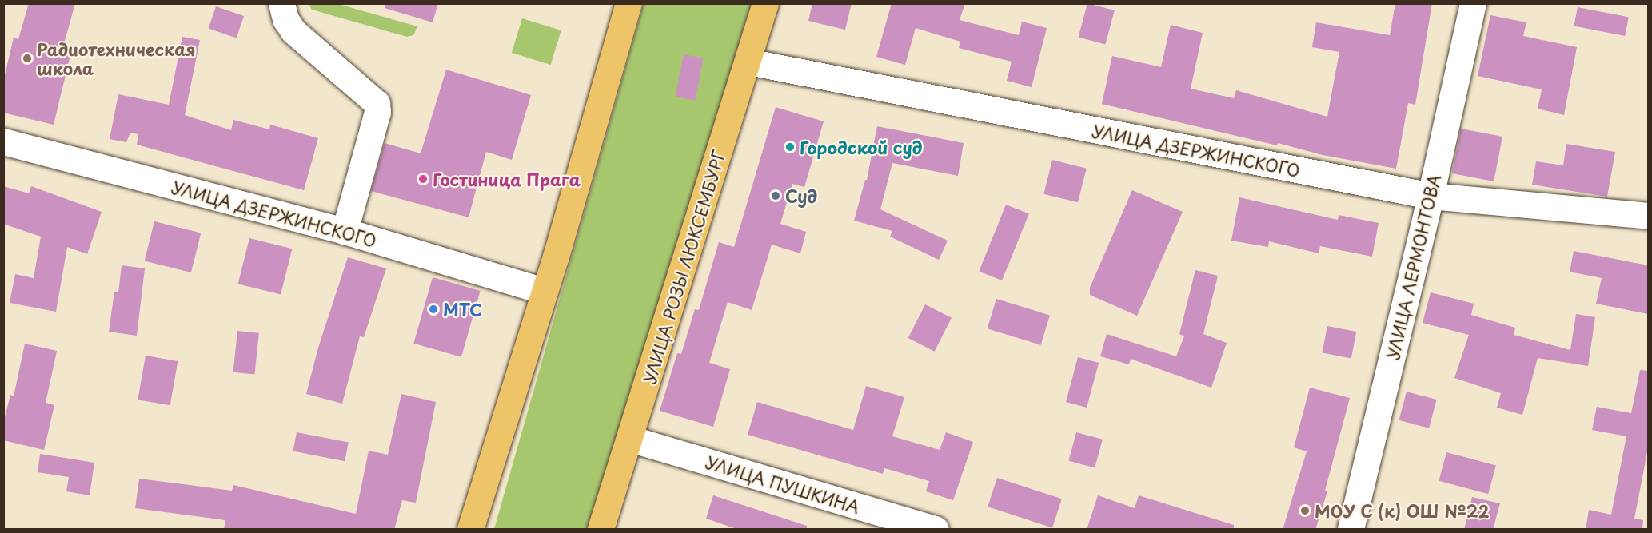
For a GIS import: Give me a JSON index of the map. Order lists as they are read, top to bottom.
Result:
{
  "streets": {
    "main road": ["УЛИЦА РОЗЫ ЛЮКСЕМБУРГ"],
    "street": ["УЛИЦА ДЗЕРЖИНСКОГО", "УЛИЦА ЛЕРМОНТОВА", "УЛИЦА ПУШКИНА"]
  },
  "crossings": [
    ["УЛИЦА ДЗЕРЖИНСКОГО", "УЛИЦА РОЗЫ ЛЮКСЕМБУРГ"],
    ["УЛИЦА ДЗЕРЖИНСКОГО", "УЛИЦА ЛЕРМОНТОВА"],
    ["УЛИЦА РОЗЫ ЛЮКСЕМБУРГ", "УЛИЦА ПУШКИНА"]
  ],
  "places": [
    "Радиотехническая школа",
    "Городской суд",
    "Гостиница Прага",
    "Суд",
    "МТС",
    "МОУ С (к) ОШ №22"
  ]
}
